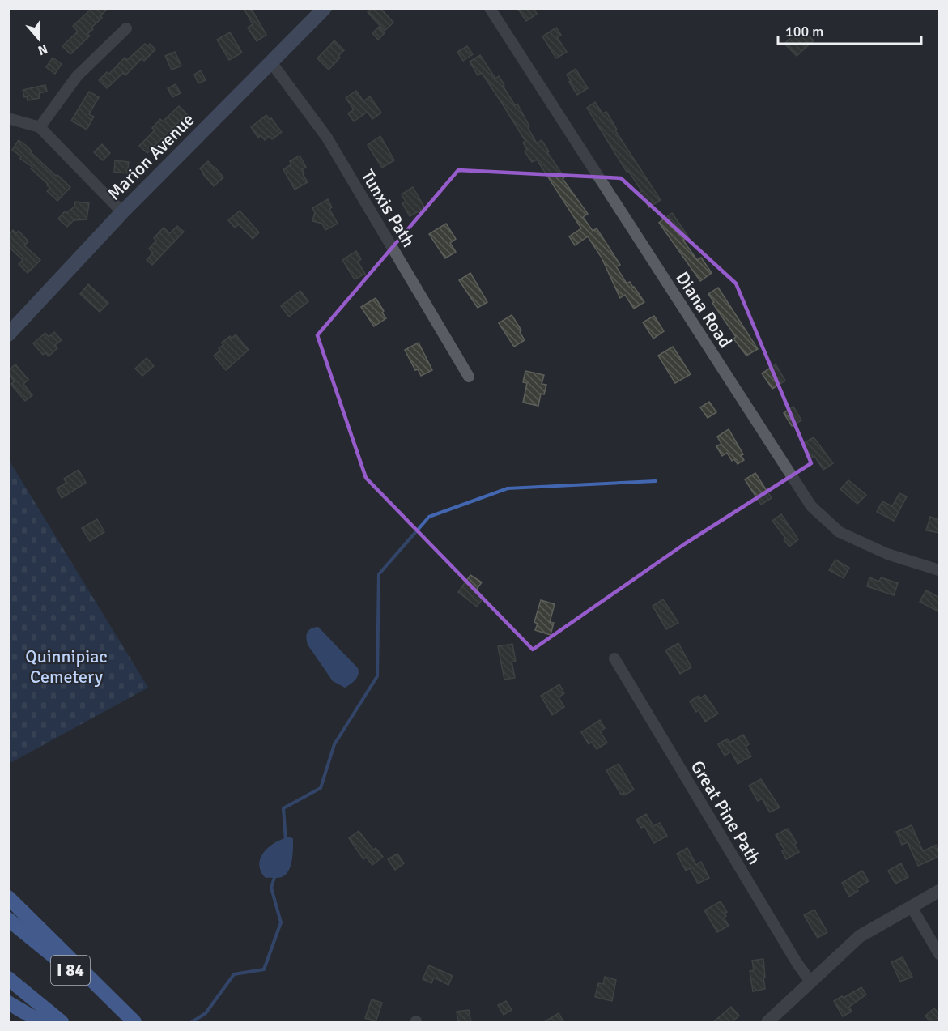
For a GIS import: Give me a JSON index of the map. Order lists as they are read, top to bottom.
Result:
{
  "streets": {
    "highway": ["I 84"],
    "main road": ["Marion Avenue"],
    "street": ["Tunxis Path", "Diana Road", "Great Pine Path"]
  },
  "crossings": [
    ["Marion Avenue", "Tunxis Path"]
  ],
  "parks": ["Quinnipiac Cemetery"],
  "scale_bar": "100 m",
  "north": "bottom"
}
